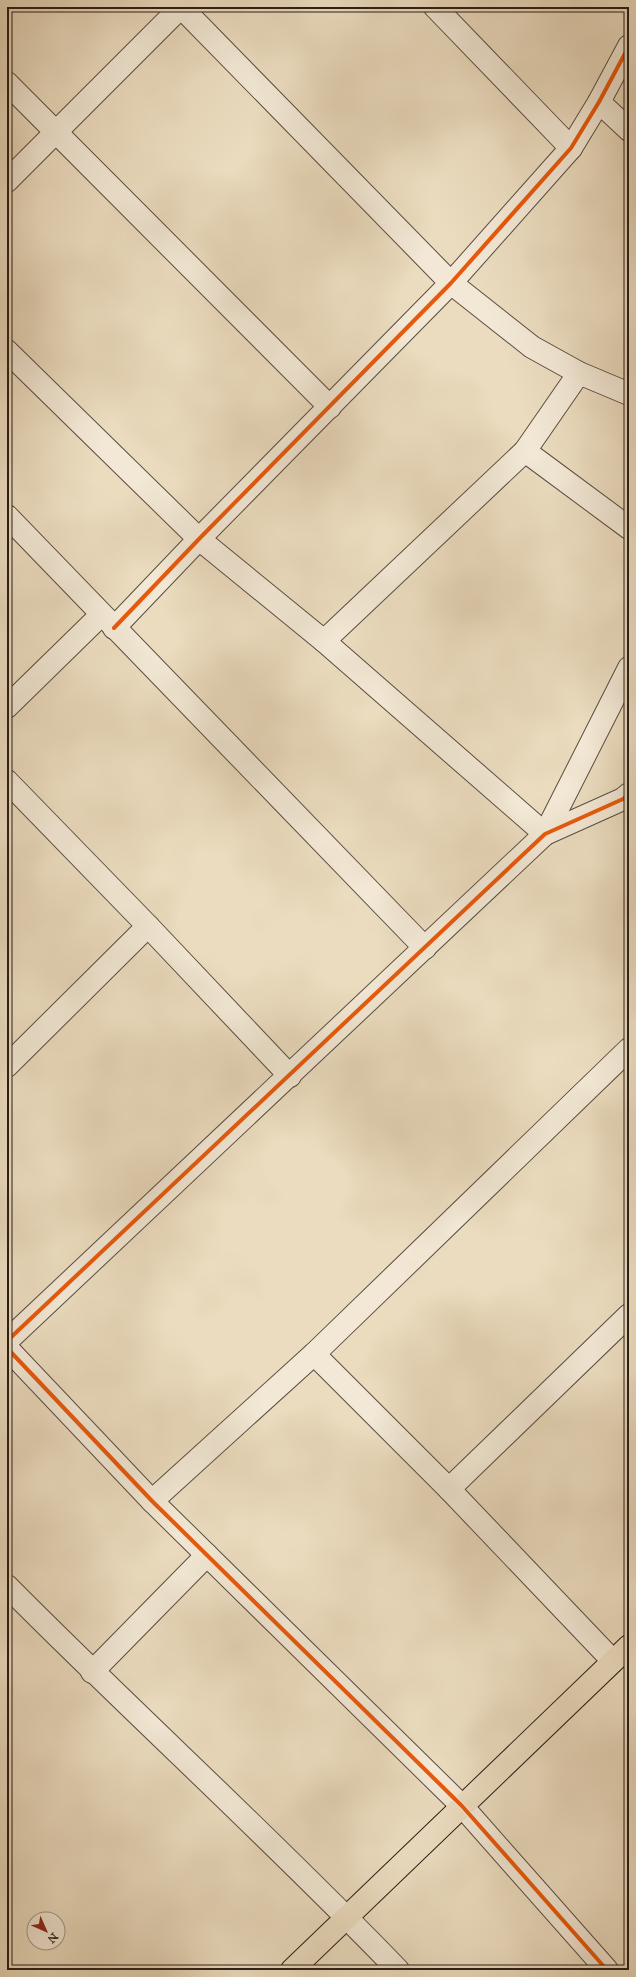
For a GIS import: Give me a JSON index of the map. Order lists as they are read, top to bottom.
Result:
{
  "north": "bottom right"
}
